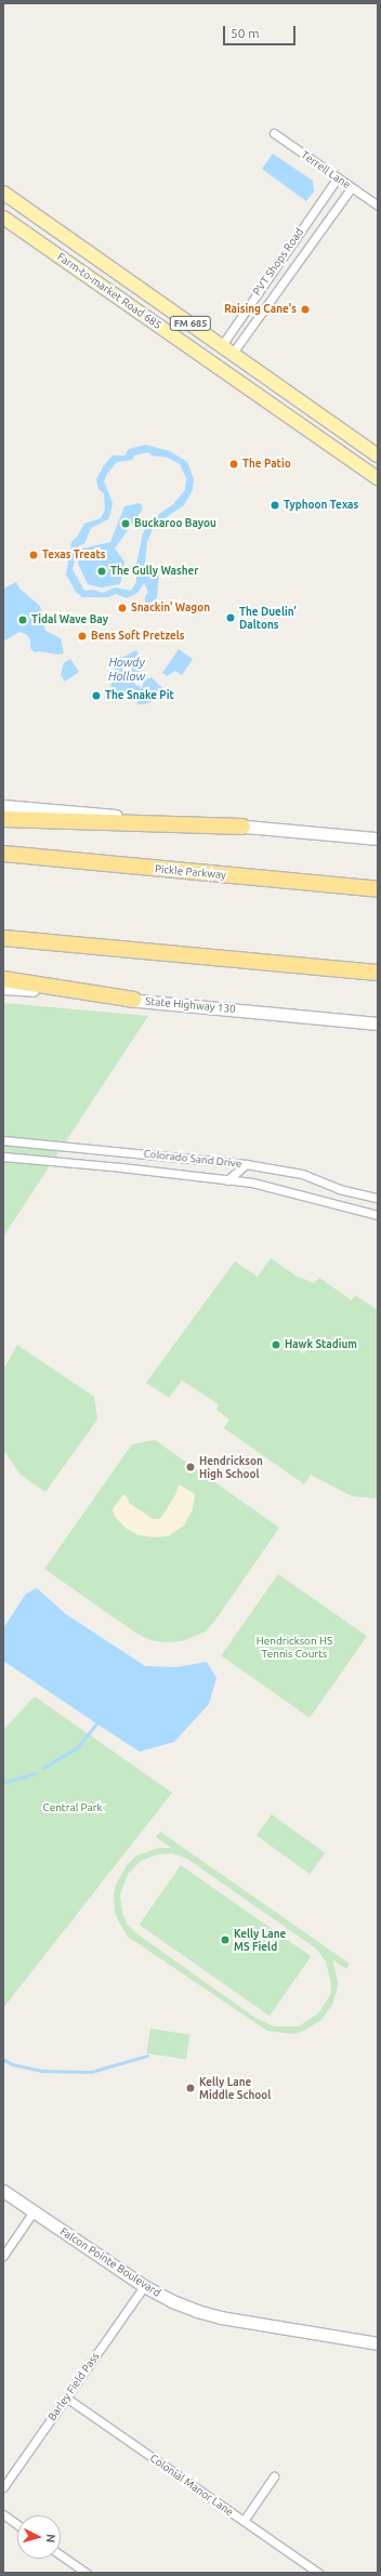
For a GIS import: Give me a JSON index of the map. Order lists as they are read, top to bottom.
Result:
{
  "streets": {
    "highway": ["Pickle Parkway"],
    "main road": [
      "Farm-to-market Road 685",
      "FM 685",
      "State Highway 130",
      "Falcon Pointe Boulevard"
    ],
    "street": [
      "Terrell Lane",
      "PVT Shops Road",
      "Colorado Sand Drive",
      "Barley Field Pass",
      "Colonial Manor Lane"
    ]
  },
  "crossings": [
    ["Terrell Lane", "PVT Shops Road"],
    ["PVT Shops Road", "FM 685"],
    ["Falcon Pointe Boulevard", "Barley Field Pass"],
    ["Barley Field Pass", "Colonial Manor Lane"]
  ],
  "water": ["Howdy Hollow"],
  "parks": ["Hendrickson HS Tennis Courts", "Central Park"],
  "places": [
    "Raising Cane's",
    "The Patio",
    "Typhoon Texas",
    "Buckaroo Bayou",
    "Texas Treats",
    "The Gully Washer",
    "Snackin' Wagon",
    "The Duelin’ Daltons",
    "Tidal Wave Bay",
    "Bens Soft Pretzels",
    "The Snake Pit",
    "Hawk Stadium",
    "Hendrickson High School",
    "Kelly Lane MS Field",
    "Kelly Lane Middle School"
  ],
  "scale_bar": "50 m",
  "north": "right"
}
